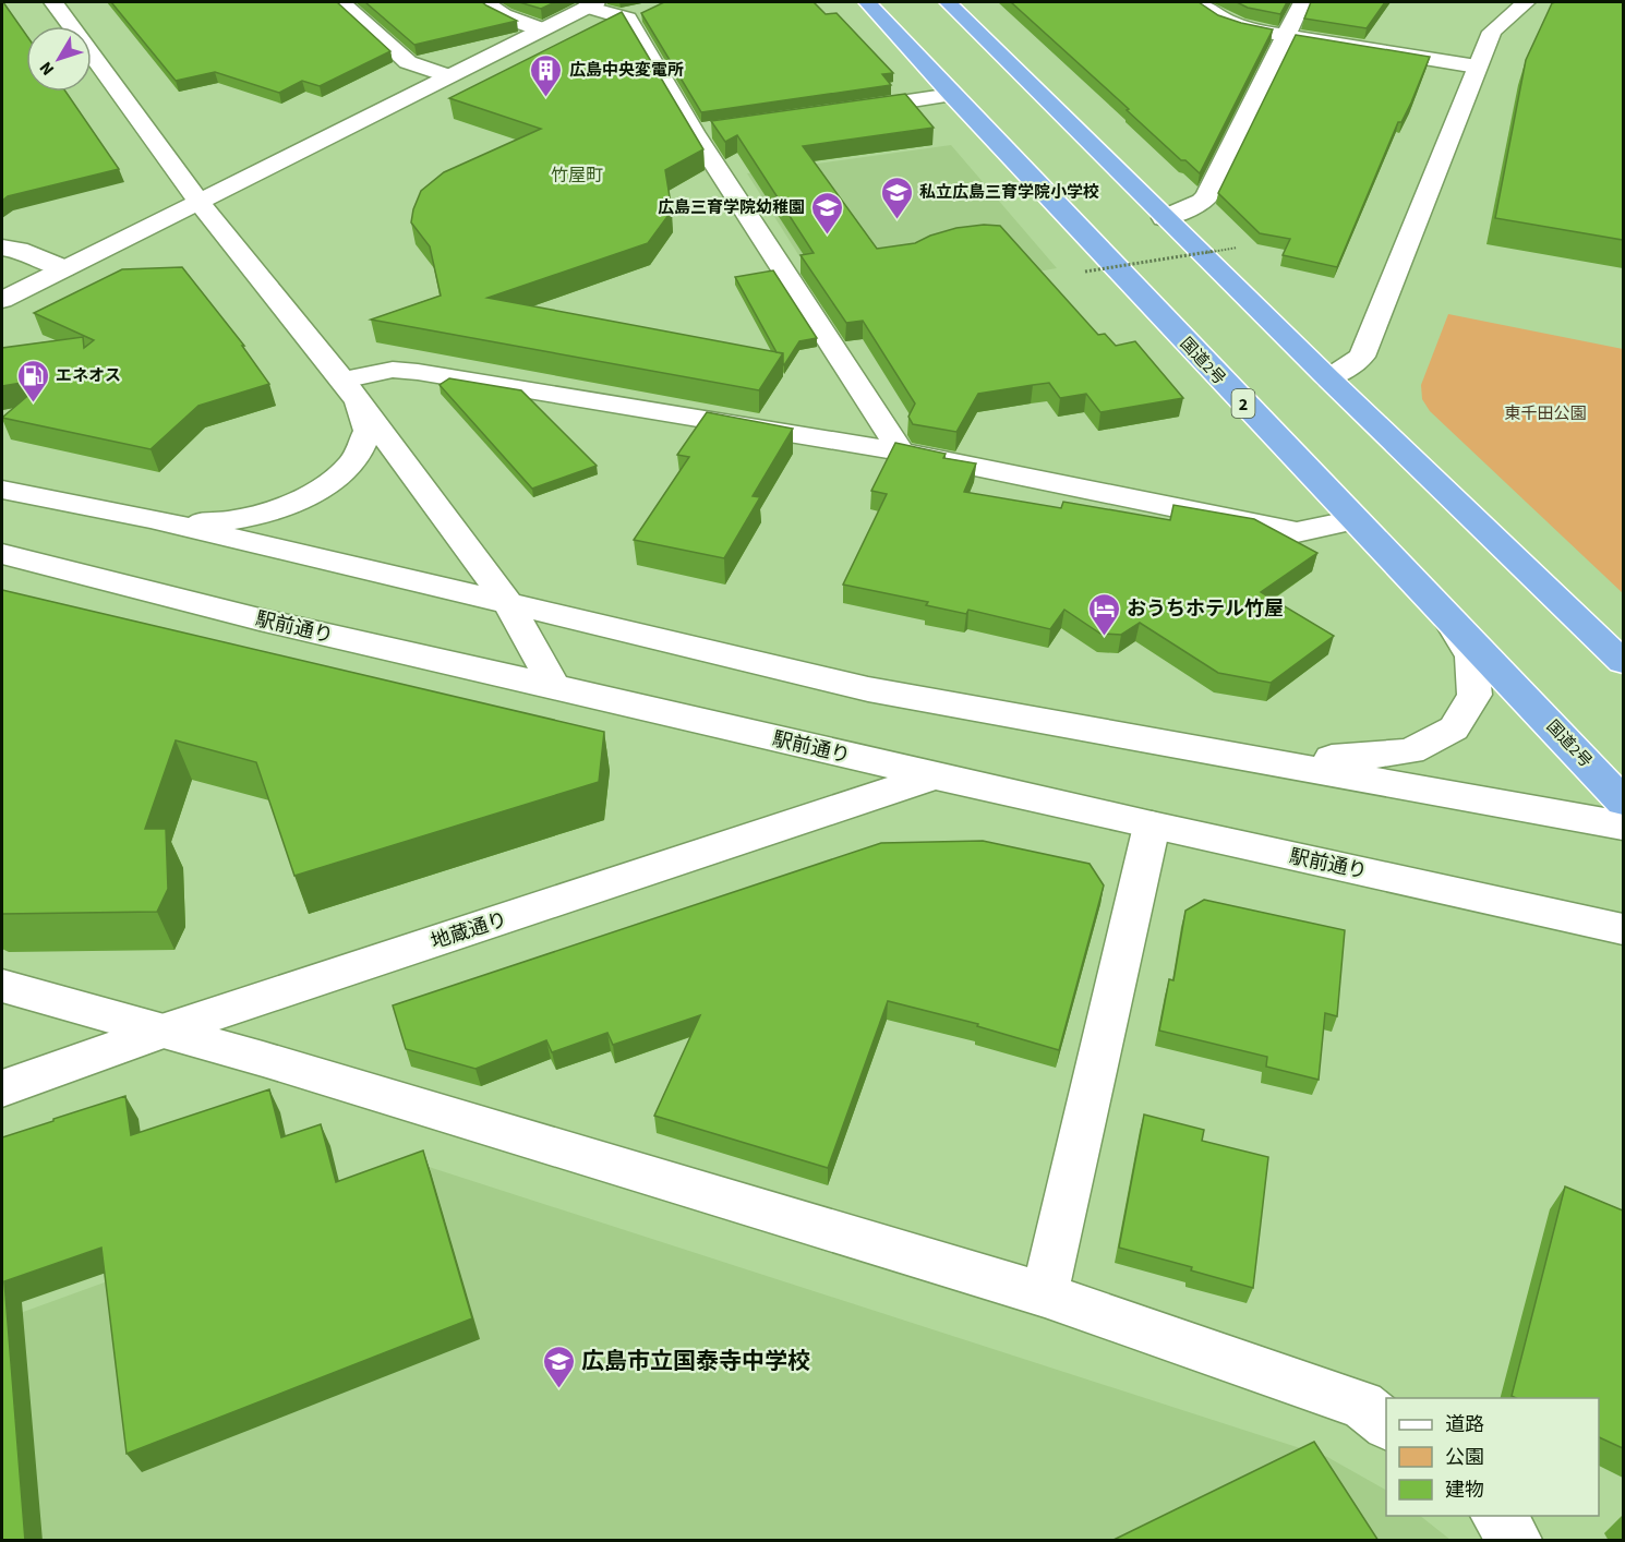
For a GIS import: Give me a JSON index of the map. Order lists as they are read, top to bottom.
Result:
{
  "streets": {
    "highway": ["国道2号", "2"],
    "street": ["駅前通り", "地蔵通り"]
  },
  "crossings": [
    ["駅前通り", "地蔵通り"]
  ],
  "districts": ["竹屋町"],
  "parks": ["東千田公園"],
  "places": {
    "building": ["広島中央変電所"],
    "school or university": ["私立広島三育学院小学校", "広島三育学院幼稚園", "広島市立国泰寺中学校"],
    "fuel station": ["エネオス"],
    "hotel": ["おうちホテル竹屋"]
  },
  "legend": ["道路", "公園", "建物"],
  "north": "bottom left"
}
